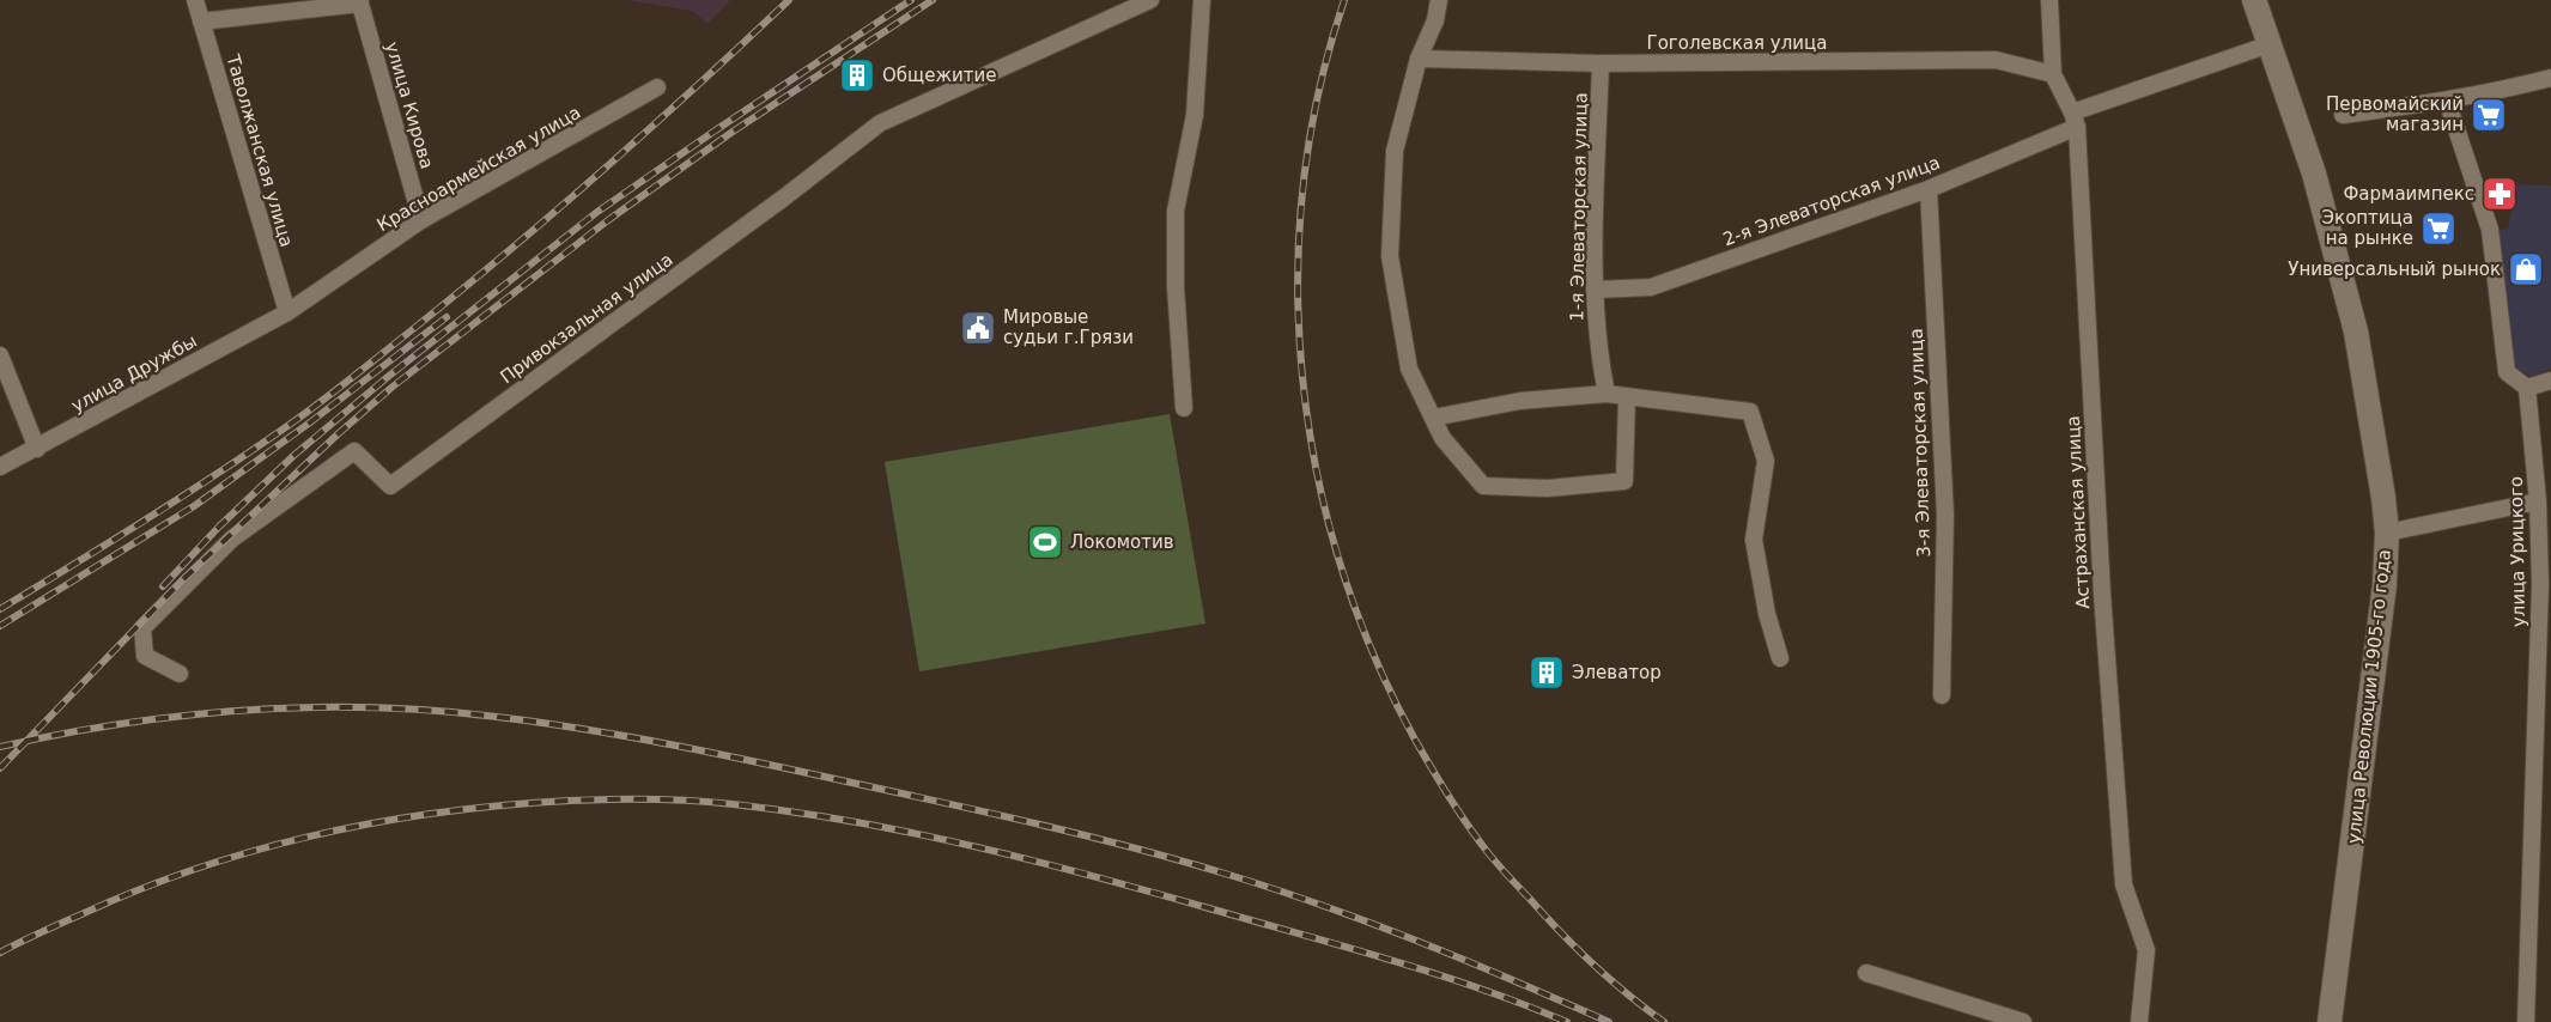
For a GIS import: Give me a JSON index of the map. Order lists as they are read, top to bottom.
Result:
{
  "streets": {
    "street": [
      "Гоголевская улица",
      "улица Кирова",
      "Таволжанская улица",
      "Красноармейская улица",
      "2-я Элеваторская улица",
      "1-я Элеваторская улица",
      "Привокзальная улица",
      "улица Дружбы",
      "3-я Элеваторская улица",
      "Астраханская улица",
      "улица Урицкого",
      "улица Революции 1905-го года"
    ]
  },
  "crossings": [
    ["Гоголевская улица", "1-я Элеваторская улица"],
    ["Гоголевская улица", "Астраханская улица"],
    ["улица Кирова", "Красноармейская улица"],
    ["Таволжанская улица", "Красноармейская улица"],
    ["Таволжанская улица", "улица Дружбы"],
    ["Красноармейская улица", "улица Дружбы"],
    ["2-я Элеваторская улица", "1-я Элеваторская улица"],
    ["2-я Элеваторская улица", "3-я Элеваторская улица"],
    ["2-я Элеваторская улица", "Астраханская улица"],
    ["2-я Элеваторская улица", "улица Революции 1905-го года"]
  ],
  "places": {
    "building": ["Общежитие", "Элеватор"],
    "supermarket": ["Первомайский магазин", "Экоптица на рынке"],
    "pharmacy": ["Фармаимпекс"],
    "shop": ["Универсальный рынок"],
    "public building": ["Мировые судьи г.Грязи"],
    "sports": ["Локомотив"]
  }
}
